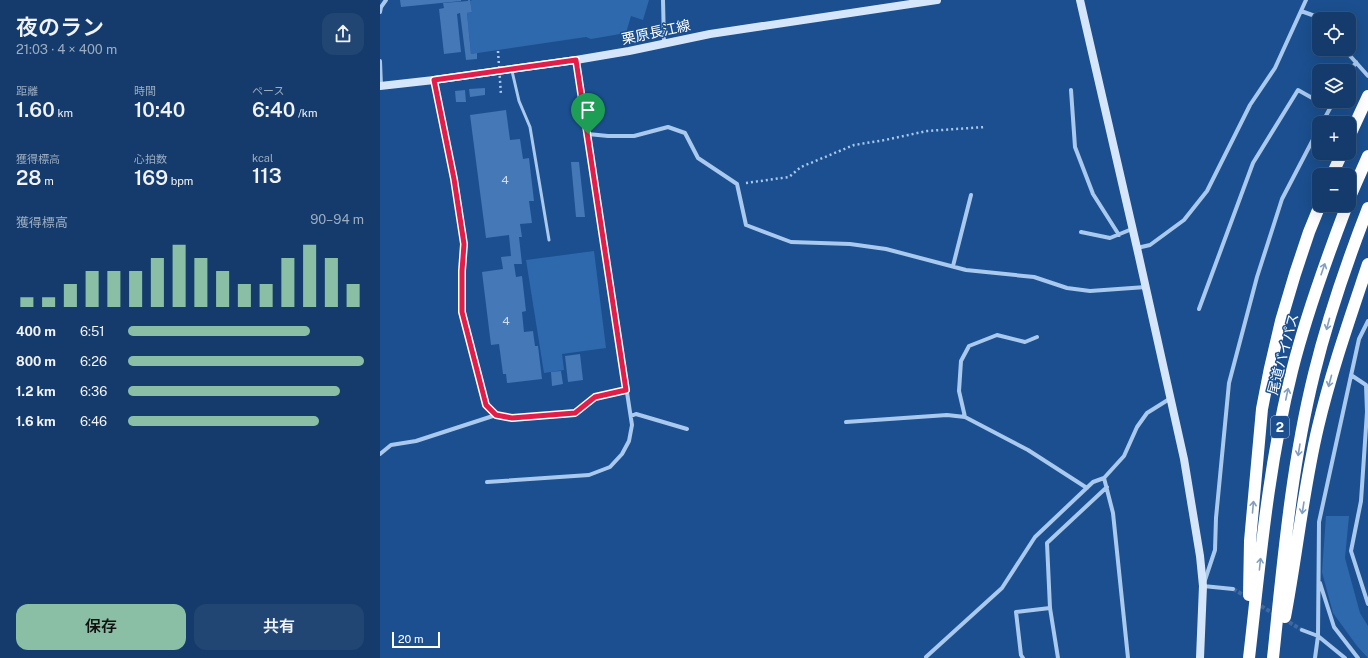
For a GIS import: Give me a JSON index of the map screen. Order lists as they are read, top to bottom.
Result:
{
  "streets": {
    "highway": ["尾道バイパス", "2"],
    "street": ["栗原長江線"]
  },
  "house_numbers": ["4", "4"],
  "scale_bar": "20 m",
  "page": {
    "heading": ["夜のラン", "21:03 · 4 × 400 m"],
    "map_buttons": ["+", "−"],
    "stats": [
      ["距離", "1.60 km"],
      ["時間", "10:40"],
      ["ペース", "6:40 /km"],
      ["獲得標高", "28 m"],
      ["心拍数", "169 bpm"],
      ["kcal", "113"]
    ],
    "chart": ["獲得標高", "90–94 m"],
    "list": [
      {
        "name": "400 m",
        "note": "6:51"
      },
      {
        "name": "800 m",
        "note": "6:26"
      },
      {
        "name": "1.2 km",
        "note": "6:36"
      },
      {
        "name": "1.6 km",
        "note": "6:46"
      }
    ],
    "buttons": ["保存", "共有"],
    "scale": "20 m"
  }
}
